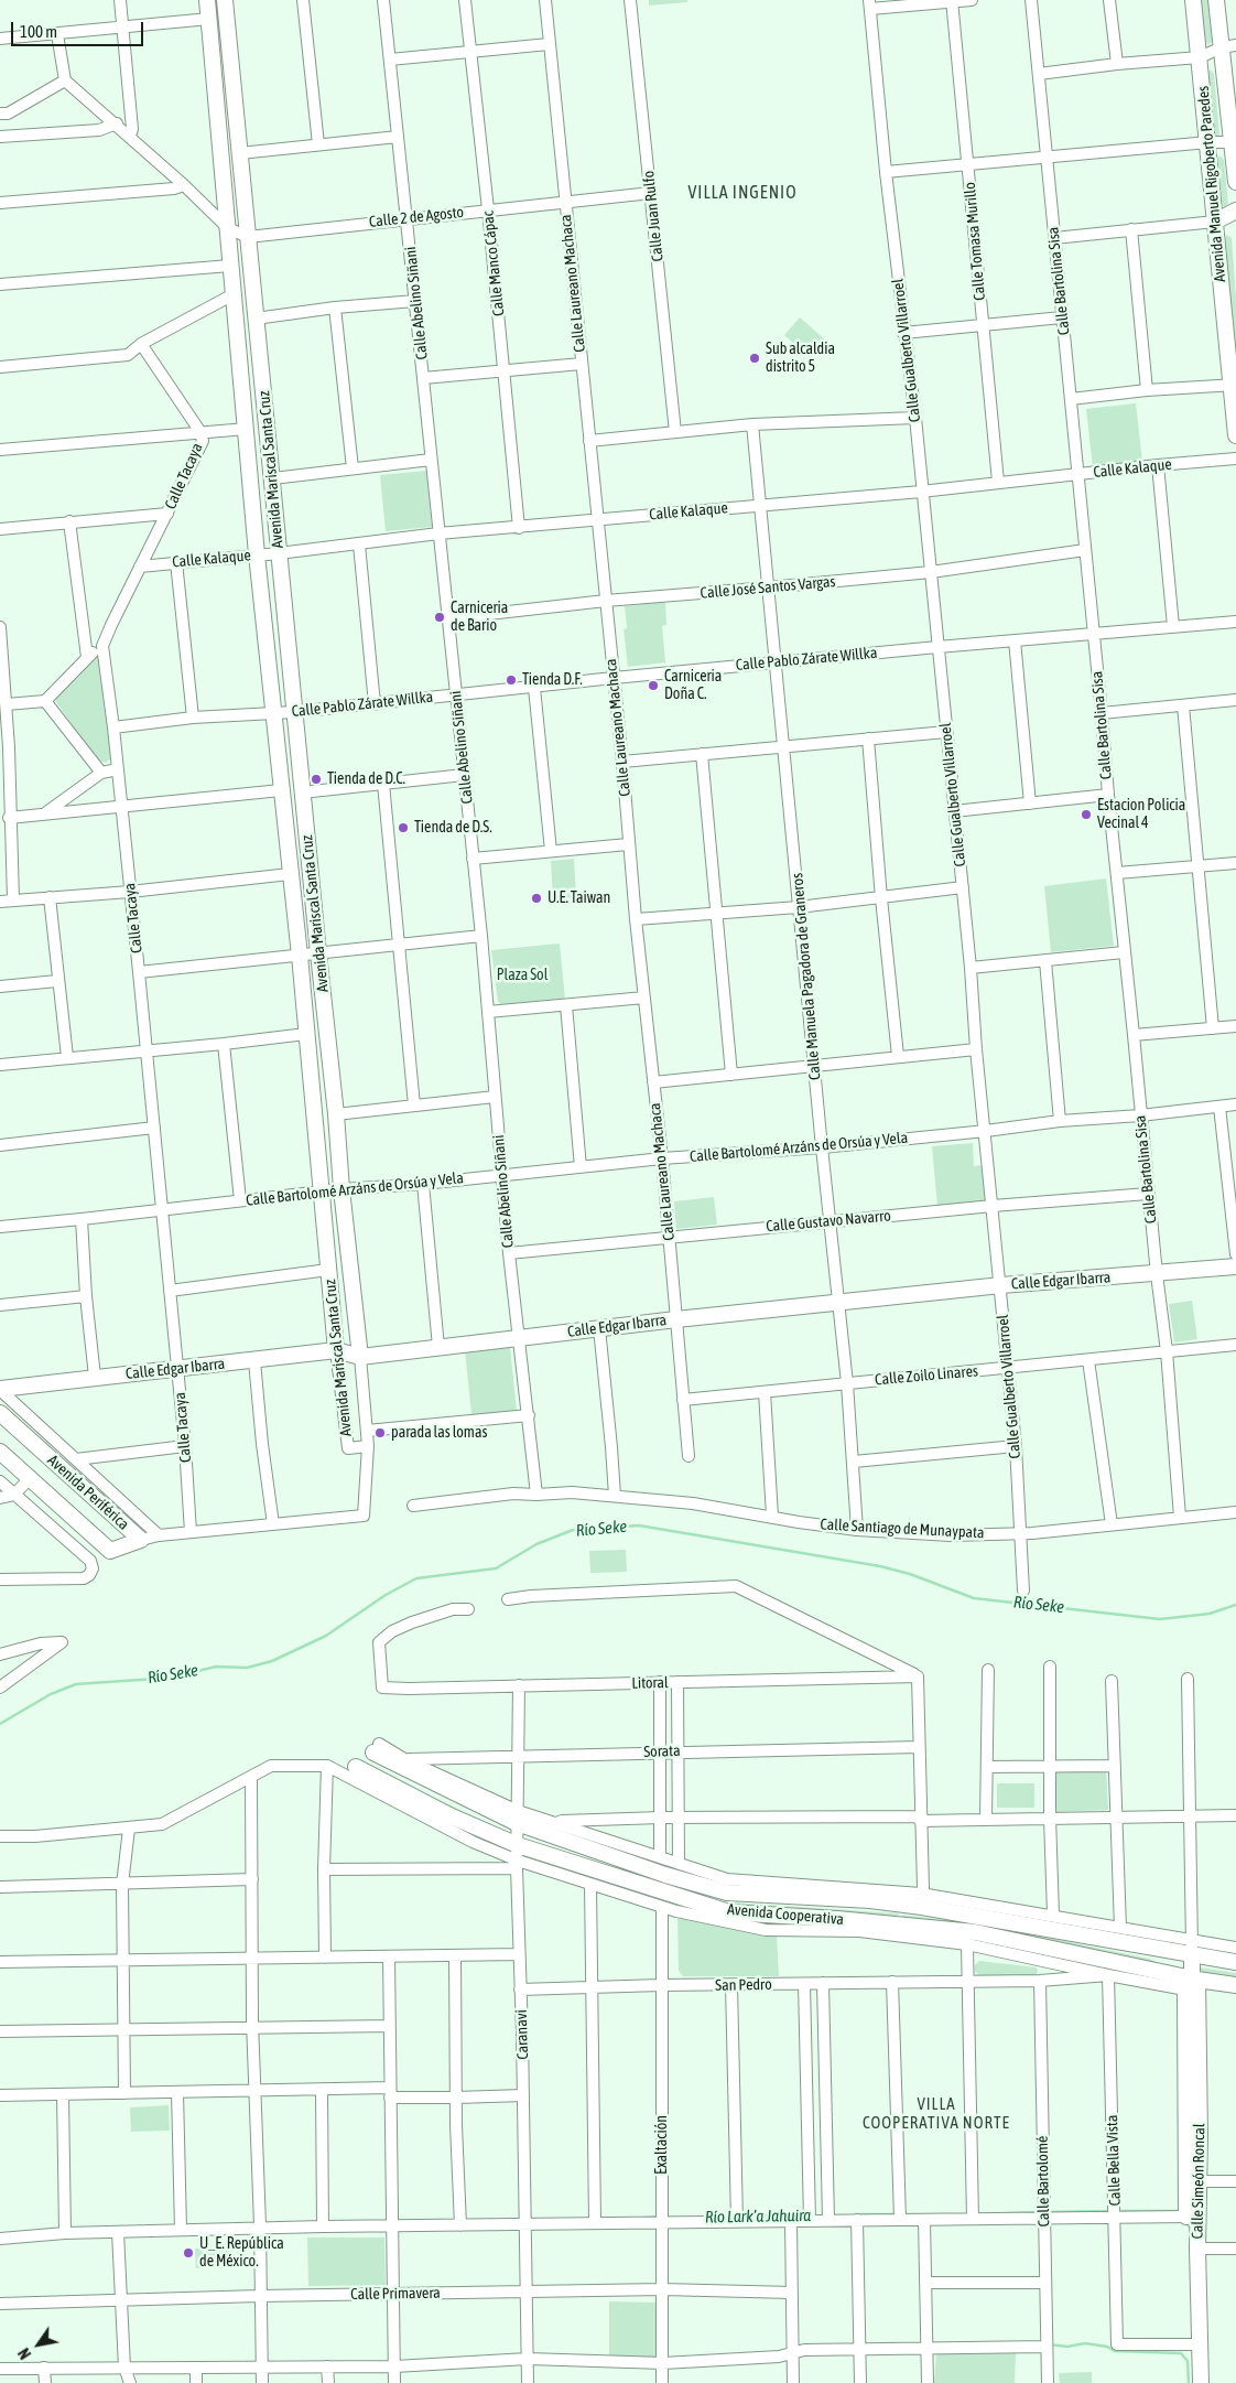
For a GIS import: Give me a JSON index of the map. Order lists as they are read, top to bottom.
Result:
{
  "streets": {
    "street": [
      "Avenida Manuel Rigoberto Paredes",
      "Calle Juan Rulfo",
      "Calle 2 de Agosto",
      "Calle Tomasa Murillo",
      "Calle Manco Cápac",
      "Calle Bartolina Sisa",
      "Calle Laureano Machaca",
      "Calle Abelino Siñani",
      "Calle Gualberto Villarroel",
      "Calle Kalaque",
      "Avenida Mariscal Santa Cruz",
      "Calle Tacaya",
      "Calle José Santos Vargas",
      "Calle Pablo Zárate Willka",
      "Calle Manuela Pagadora de Graneros",
      "Calle Bartolomé Arzáns de Orsúa y Vela",
      "Calle Gustavo Navarro",
      "Calle Edgar Ibarra",
      "Calle Zoilo Linares",
      "Avenida Periférica",
      "Calle Santiago de Munaypata",
      "Litoral",
      "Sorata",
      "Avenida Cooperativa",
      "San Pedro",
      "Caranavi",
      "Exaltación",
      "Calle Bella Vista",
      "Calle Bartolomé",
      "Calle Simeón Roncal",
      "Calle Primavera"
    ]
  },
  "crossings": [
    ["Calle Juan Rulfo", "Calle 2 de Agosto"],
    ["Calle 2 de Agosto", "Calle Manco Cápac"],
    ["Calle 2 de Agosto", "Calle Laureano Machaca"],
    ["Calle 2 de Agosto", "Calle Abelino Siñani"],
    ["Calle 2 de Agosto", "Avenida Mariscal Santa Cruz"],
    ["Calle Tomasa Murillo", "Calle Kalaque"],
    ["Calle Manco Cápac", "Calle Kalaque"],
    ["Calle Bartolina Sisa", "Calle Kalaque"],
    ["Calle Bartolina Sisa", "Calle José Santos Vargas"],
    ["Calle Bartolina Sisa", "Calle Pablo Zárate Willka"],
    ["Calle Bartolina Sisa", "Calle Bartolomé Arzáns de Orsúa y Vela"],
    ["Calle Bartolina Sisa", "Calle Gustavo Navarro"],
    ["Calle Bartolina Sisa", "Calle Edgar Ibarra"],
    ["Calle Bartolina Sisa", "Calle Zoilo Linares"],
    ["Calle Bartolina Sisa", "Calle Santiago de Munaypata"],
    ["Calle Laureano Machaca", "Calle Kalaque"],
    ["Calle Laureano Machaca", "Calle José Santos Vargas"],
    ["Calle Laureano Machaca", "Calle Pablo Zárate Willka"],
    ["Calle Laureano Machaca", "Calle Bartolomé Arzáns de Orsúa y Vela"],
    ["Calle Laureano Machaca", "Calle Gustavo Navarro"],
    ["Calle Laureano Machaca", "Calle Edgar Ibarra"],
    ["Calle Laureano Machaca", "Calle Zoilo Linares"],
    ["Calle Abelino Siñani", "Calle Kalaque"],
    ["Calle Abelino Siñani", "Calle José Santos Vargas"],
    ["Calle Abelino Siñani", "Calle Pablo Zárate Willka"],
    ["Calle Abelino Siñani", "Calle Bartolomé Arzáns de Orsúa y Vela"],
    ["Calle Abelino Siñani", "Calle Gustavo Navarro"],
    ["Calle Abelino Siñani", "Calle Edgar Ibarra"],
    ["Calle Abelino Siñani", "Calle Santiago de Munaypata"],
    ["Calle Gualberto Villarroel", "Calle Kalaque"],
    ["Calle Gualberto Villarroel", "Calle José Santos Vargas"],
    ["Calle Gualberto Villarroel", "Calle Pablo Zárate Willka"],
    ["Calle Gualberto Villarroel", "Calle Bartolomé Arzáns de Orsúa y Vela"],
    ["Calle Gualberto Villarroel", "Calle Gustavo Navarro"],
    ["Calle Gualberto Villarroel", "Calle Edgar Ibarra"],
    ["Calle Gualberto Villarroel", "Calle Zoilo Linares"],
    ["Calle Gualberto Villarroel", "Calle Santiago de Munaypata"],
    ["Calle Kalaque", "Avenida Mariscal Santa Cruz"],
    ["Calle Kalaque", "Calle Tacaya"],
    ["Calle Kalaque", "Calle Manuela Pagadora de Graneros"],
    ["Avenida Mariscal Santa Cruz", "Calle Pablo Zárate Willka"],
    ["Avenida Mariscal Santa Cruz", "Calle Bartolomé Arzáns de Orsúa y Vela"],
    ["Avenida Mariscal Santa Cruz", "Calle Edgar Ibarra"],
    ["Calle Tacaya", "Calle Pablo Zárate Willka"],
    ["Calle Tacaya", "Calle Bartolomé Arzáns de Orsúa y Vela"],
    ["Calle Tacaya", "Calle Edgar Ibarra"],
    ["Calle José Santos Vargas", "Calle Manuela Pagadora de Graneros"],
    ["Calle Pablo Zárate Willka", "Calle Manuela Pagadora de Graneros"],
    ["Calle Manuela Pagadora de Graneros", "Calle Bartolomé Arzáns de Orsúa y Vela"],
    ["Calle Manuela Pagadora de Graneros", "Calle Gustavo Navarro"],
    ["Calle Manuela Pagadora de Graneros", "Calle Edgar Ibarra"],
    ["Calle Manuela Pagadora de Graneros", "Calle Zoilo Linares"],
    ["Calle Manuela Pagadora de Graneros", "Calle Santiago de Munaypata"],
    ["Litoral", "Caranavi"],
    ["Sorata", "Caranavi"],
    ["Avenida Cooperativa", "Caranavi"],
    ["Avenida Cooperativa", "Calle Simeón Roncal"],
    ["San Pedro", "Caranavi"],
    ["San Pedro", "Exaltación"],
    ["San Pedro", "Calle Bella Vista"],
    ["San Pedro", "Calle Bartolomé"],
    ["Caranavi", "Calle Primavera"],
    ["Exaltación", "Calle Primavera"],
    ["Calle Bella Vista", "Calle Simeón Roncal"]
  ],
  "districts": ["VILLA INGENIO", "VILLA COOPERATIVA NORTE"],
  "water": ["Río Seke", "Río Lark’a Jahuira"],
  "parks": ["Plaza Sol"],
  "places": [
    "Sub alcaldia distrito 5",
    "Carniceria de Bario",
    "Tienda D.F.",
    "Carniceria Doña C.",
    "Tienda de D.C.",
    "Estacion Policia Vecinal 4",
    "Tienda de D.S.",
    "U.E. Taiwan",
    "parada las lomas",
    "U_E. República de México."
  ],
  "scale_bar": "100 m",
  "north": "bottom left"
}
